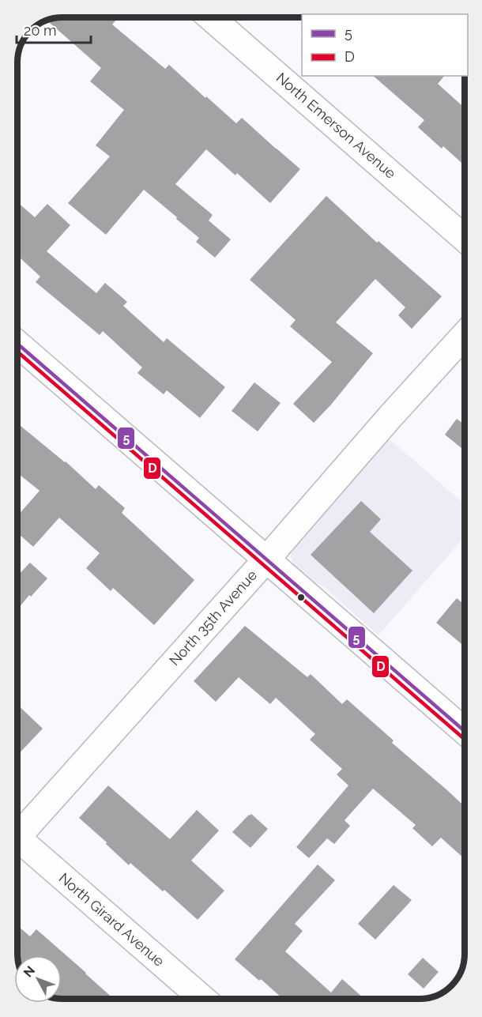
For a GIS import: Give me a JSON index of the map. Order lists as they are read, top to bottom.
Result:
{
  "streets": {
    "street": ["North Emerson Avenue", "North 35th Avenue", "North Girard Avenue"]
  },
  "lines": ["transit line 5", "transit line D"],
  "legend": ["5", "D"],
  "scale_bar": "20 m",
  "north": "top left"
}
